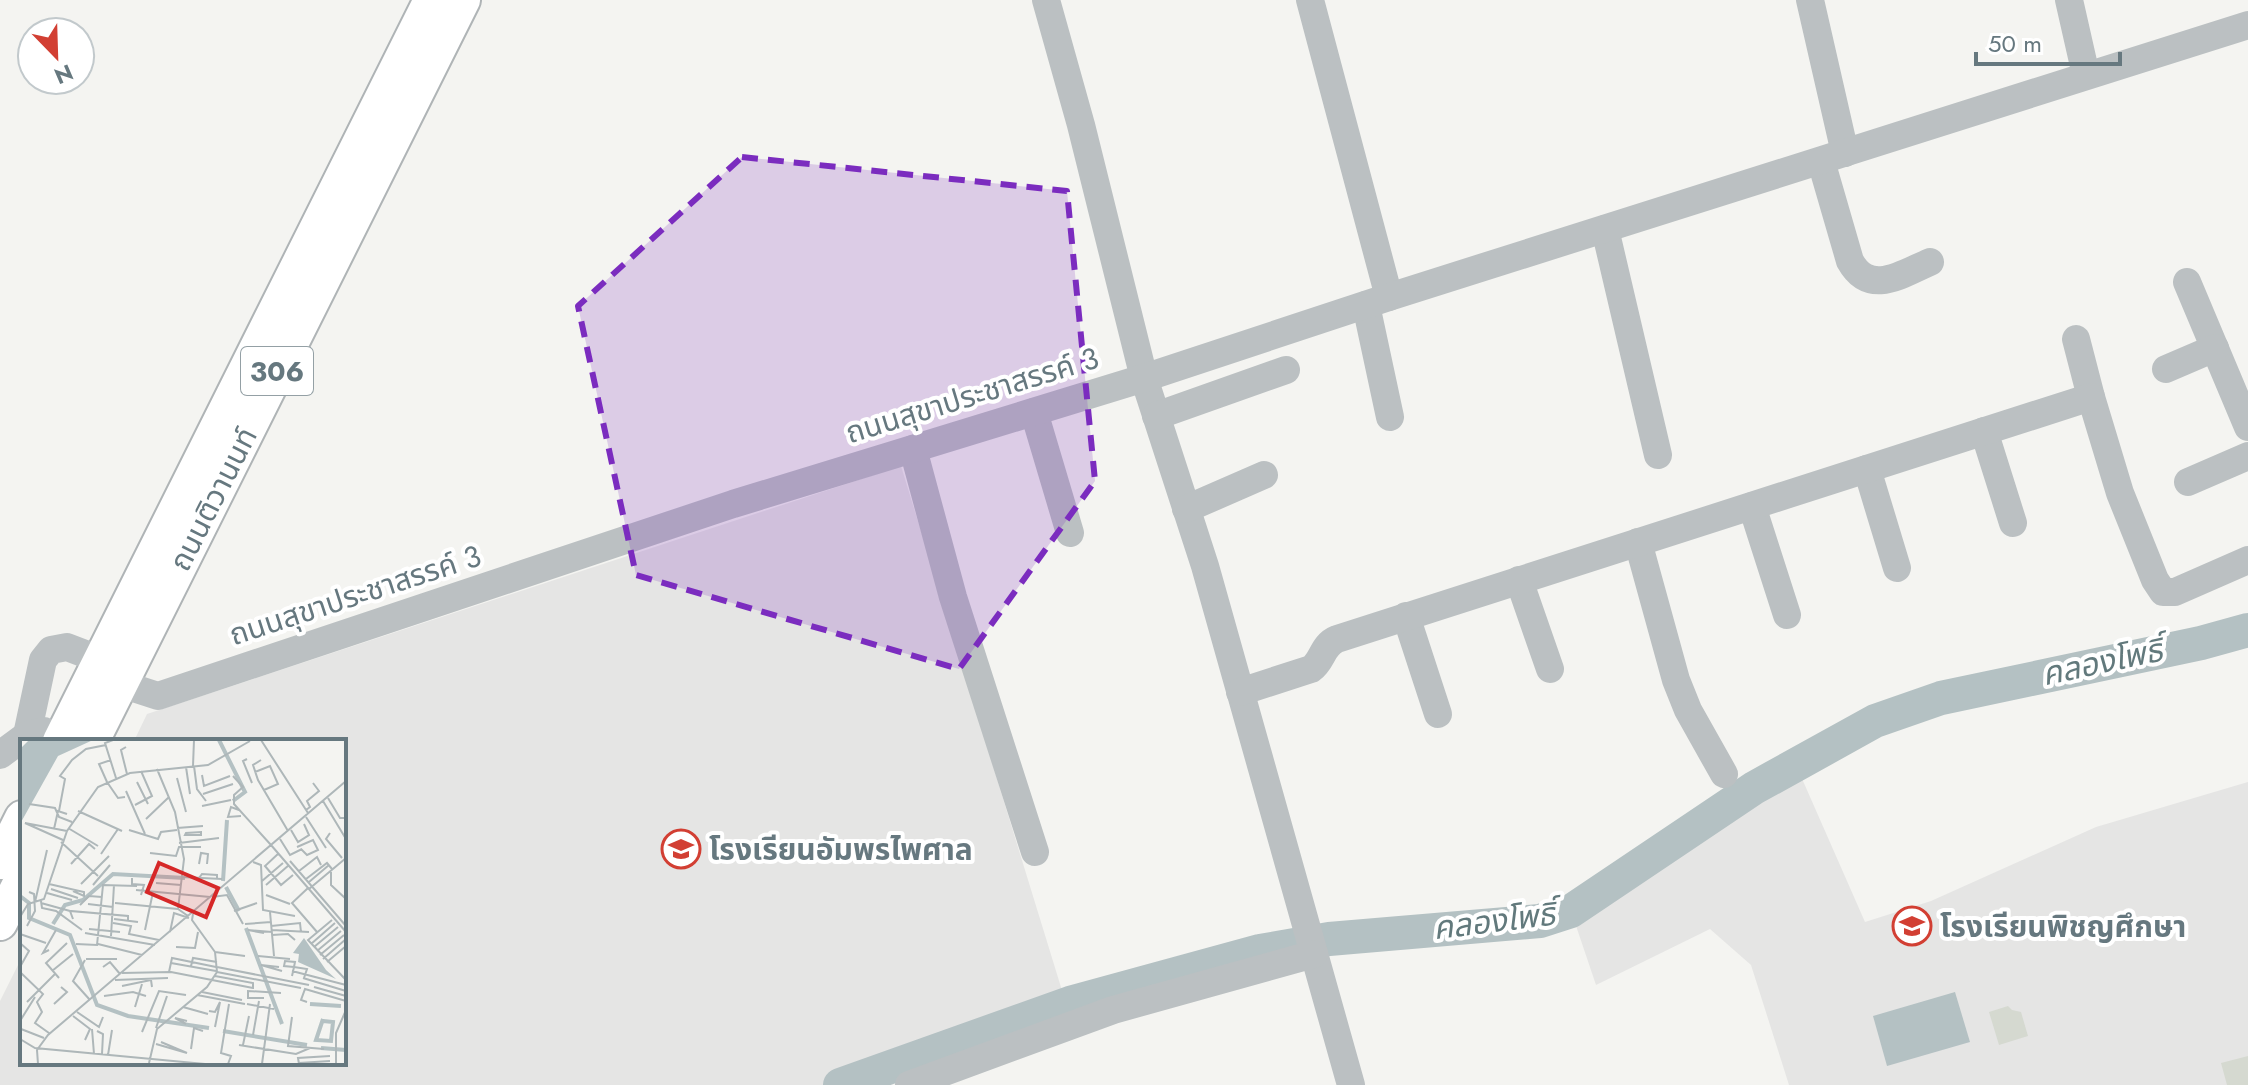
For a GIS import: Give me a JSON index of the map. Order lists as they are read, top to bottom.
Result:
{
  "streets": {
    "main road": ["306", "ถนนติวานนท์"],
    "street": ["ถนนสุขาประชาสรรค์ 3"]
  },
  "crossings": [
    ["ถนนสุขาประชาสรรค์ 3", "ถนนติวานนท์"]
  ],
  "water": ["คลองโพธิ์"],
  "places": {
    "school or university": ["โรงเรียนอัมพรไพศาล", "โรงเรียนพิชญศึกษา"]
  },
  "scale_bar": "50 m",
  "north": "bottom right"
}
